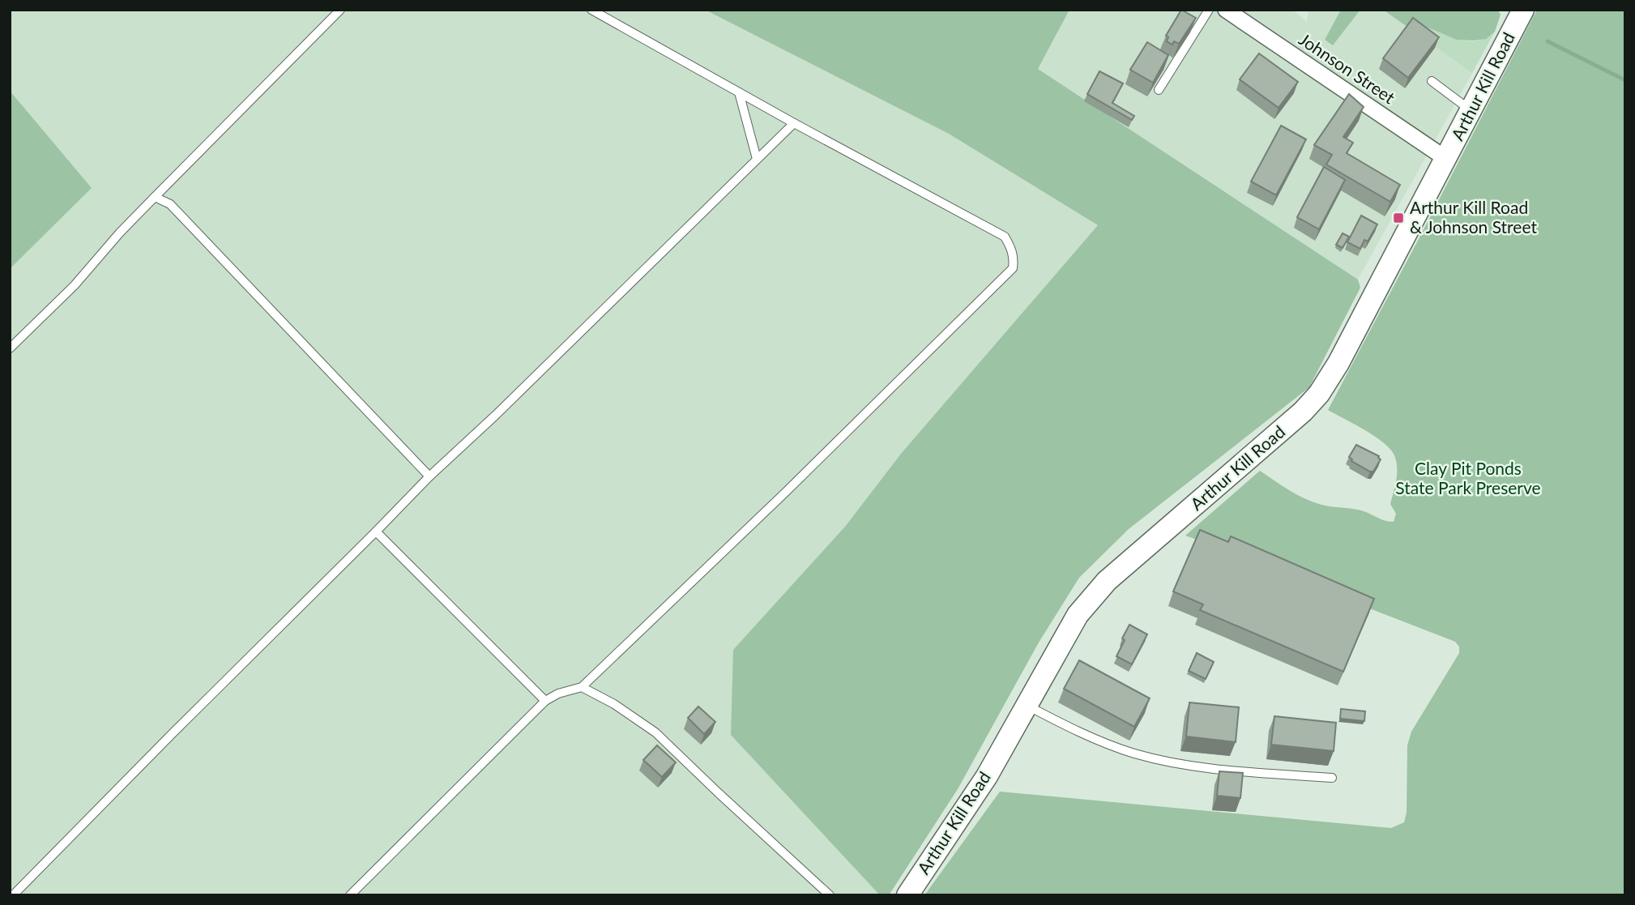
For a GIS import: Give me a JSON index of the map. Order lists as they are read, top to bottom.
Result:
{
  "streets": {
    "street": ["Johnson Street", "Arthur Kill Road"]
  },
  "crossings": [
    ["Johnson Street", "Arthur Kill Road"]
  ],
  "parks": ["Clay Pit Ponds State Park Preserve"],
  "places": {
    "transit": ["Arthur Kill Road & Johnson Street"]
  }
}
